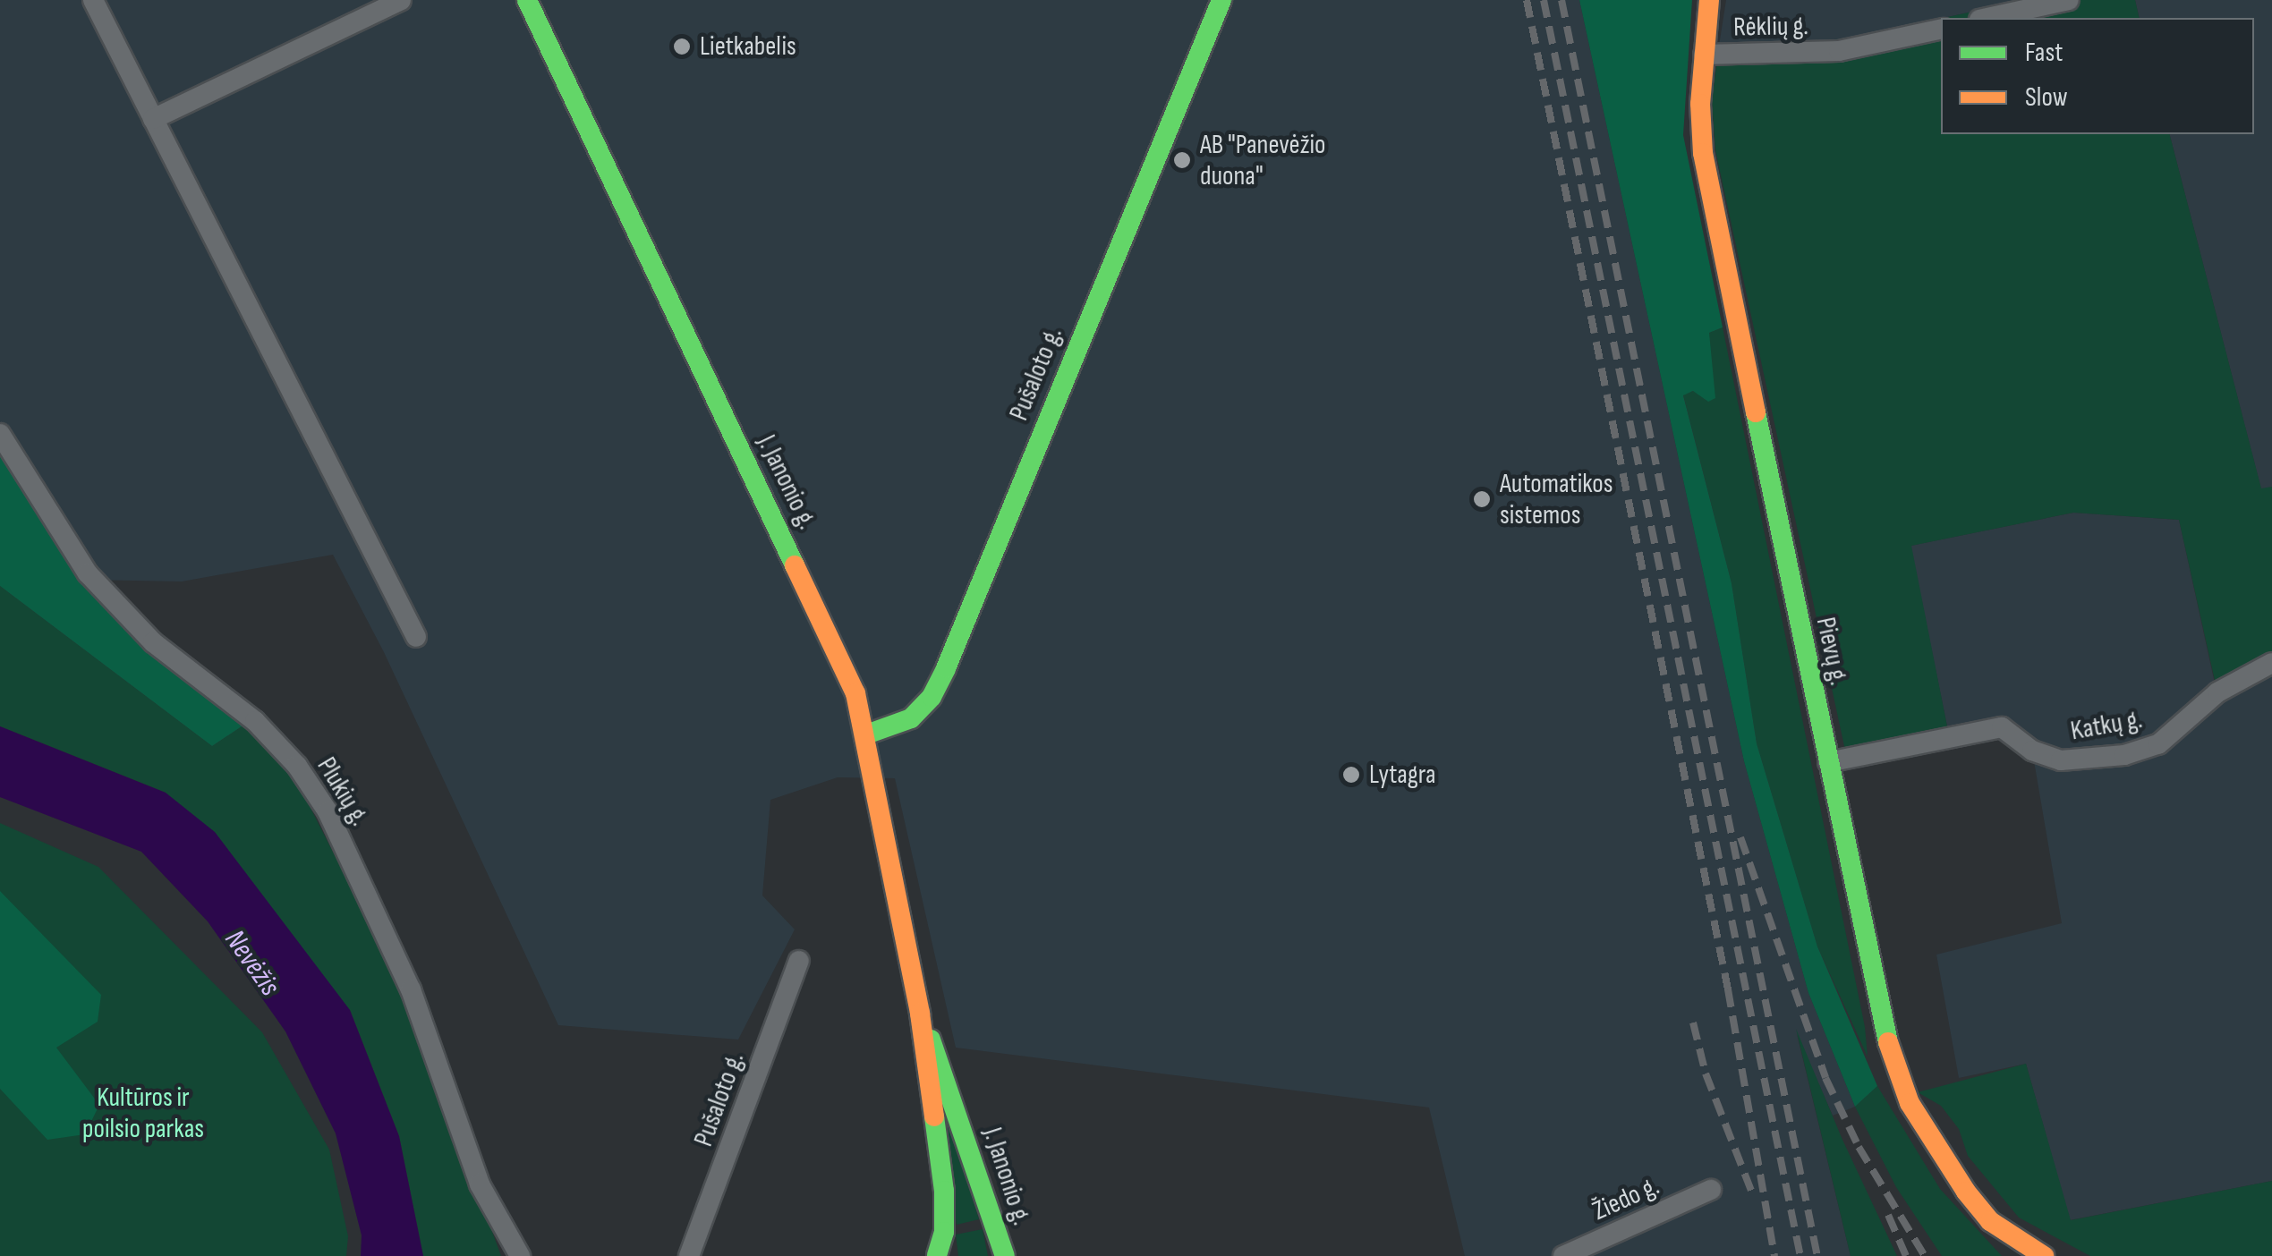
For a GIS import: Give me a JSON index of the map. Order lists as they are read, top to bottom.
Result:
{
  "streets": {
    "main road": ["Pušaloto g.", "J. Janonio g.", "Pievų g."],
    "street": [
      "Rėklių g.",
      "Katkų g.",
      "Plukių g.",
      "Žiedo g."
    ]
  },
  "crossings": [
    ["Rėklių g.", "Pievų g."],
    ["Pušaloto g.", "J. Janonio g."],
    ["Pievų g.", "Katkų g."]
  ],
  "water": ["Nevėžis"],
  "parks": ["Kultūros ir poilsio parkas"],
  "places": [
    "Lietkabelis",
    "AB \"Panevėžio duona\"",
    "Automatikos sistemos",
    "Lytagra"
  ],
  "legend": ["Fast", "Slow"]
}
